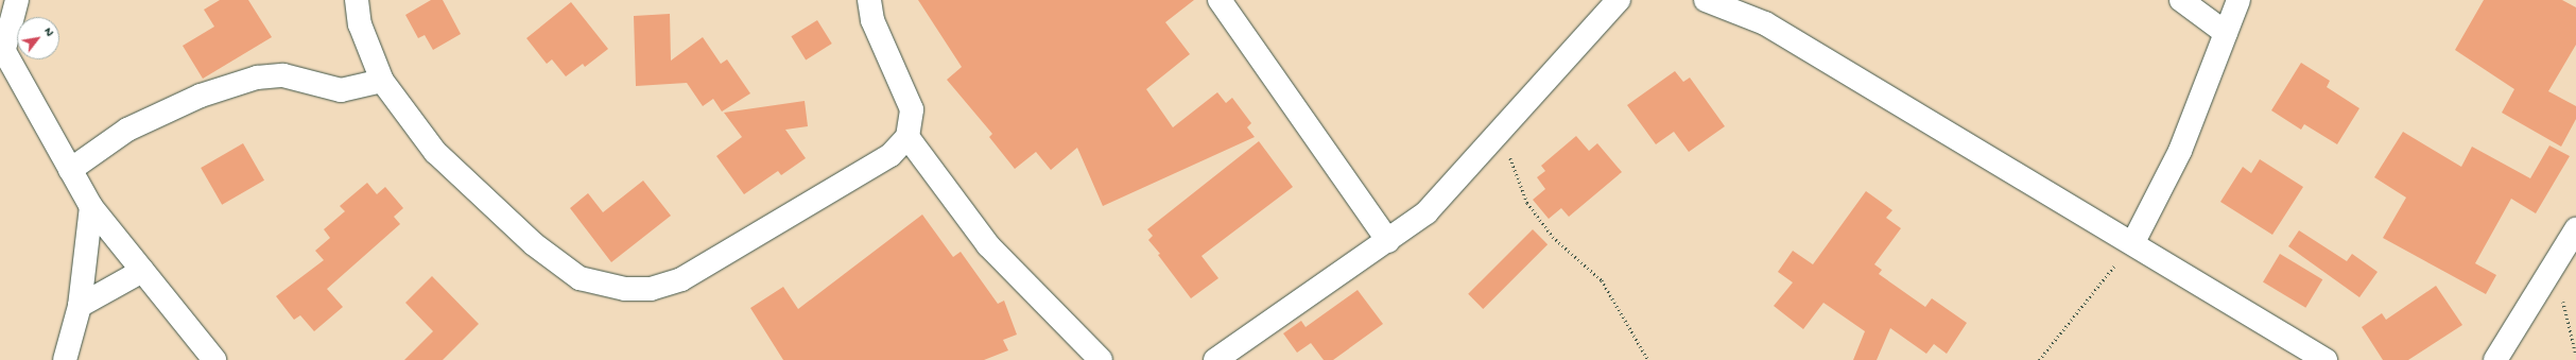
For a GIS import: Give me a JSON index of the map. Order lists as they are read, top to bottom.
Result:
{
  "north": "top right"
}
